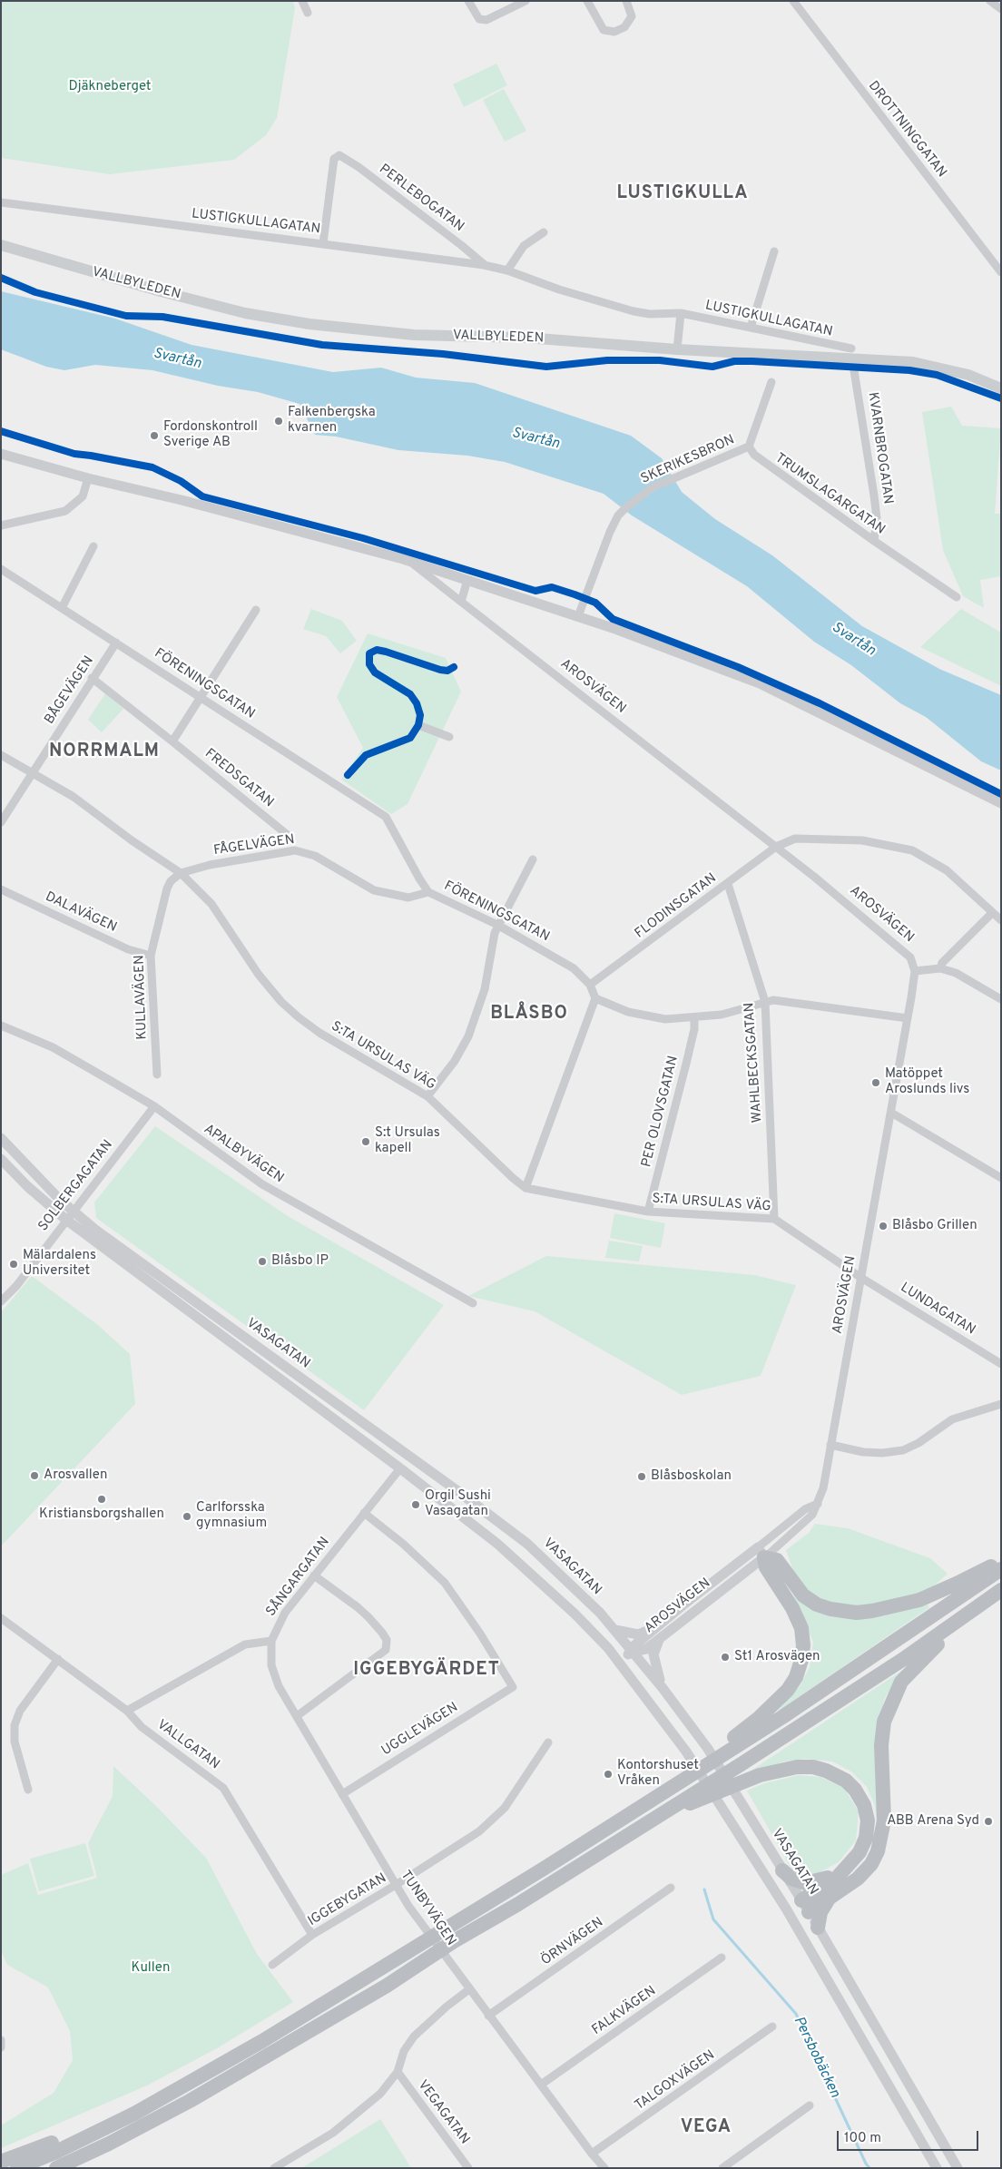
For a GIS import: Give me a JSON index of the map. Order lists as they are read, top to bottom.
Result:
{
  "streets": {
    "main road": ["VALLBYLEDEN"],
    "street": [
      "DROTTNINGGATAN",
      "PERLEBOGATAN",
      "LUSTIGKULLAGATAN",
      "KVARNBROGATAN",
      "SKERIKESBRON",
      "TRUMSLAGARGATAN",
      "FÖRENINGSGATAN",
      "AROSVÄGEN",
      "BÅGEVÄGEN",
      "FREDSGATAN",
      "FÅGELVÄGEN",
      "FLODINSGATAN",
      "DALAVÄGEN",
      "KULLAVÄGEN",
      "S:TA URSULAS VÄG",
      "WAHLBECKSGATAN",
      "PER OLOVSGATAN",
      "APALBYVÄGEN",
      "SOLBERGAGATAN",
      "LUNDAGATAN",
      "VASAGATAN",
      "SÅNGARGATAN",
      "UGGLEVÄGEN",
      "VALLGATAN",
      "IGGEBYGATAN",
      "TUNBYVÄGEN",
      "ÖRNVÄGEN",
      "FALKVÄGEN",
      "TALGOXVÄGEN",
      "VEGAGATAN"
    ]
  },
  "crossings": [
    ["PERLEBOGATAN", "LUSTIGKULLAGATAN"],
    ["LUSTIGKULLAGATAN", "VALLBYLEDEN"],
    ["LUSTIGKULLAGATAN", "KVARNBROGATAN"],
    ["VALLBYLEDEN", "KVARNBROGATAN"],
    ["KVARNBROGATAN", "TRUMSLAGARGATAN"],
    ["SKERIKESBRON", "TRUMSLAGARGATAN"],
    ["FÖRENINGSGATAN", "BÅGEVÄGEN"],
    ["FÖRENINGSGATAN", "FÅGELVÄGEN"],
    ["FÖRENINGSGATAN", "FLODINSGATAN"],
    ["AROSVÄGEN", "FLODINSGATAN"],
    ["AROSVÄGEN", "S:TA URSULAS VÄG"],
    ["AROSVÄGEN", "LUNDAGATAN"],
    ["AROSVÄGEN", "VASAGATAN"],
    ["BÅGEVÄGEN", "FREDSGATAN"],
    ["BÅGEVÄGEN", "S:TA URSULAS VÄG"],
    ["FÅGELVÄGEN", "KULLAVÄGEN"],
    ["FÅGELVÄGEN", "S:TA URSULAS VÄG"],
    ["FLODINSGATAN", "WAHLBECKSGATAN"],
    ["DALAVÄGEN", "KULLAVÄGEN"],
    ["KULLAVÄGEN", "S:TA URSULAS VÄG"],
    ["S:TA URSULAS VÄG", "WAHLBECKSGATAN"],
    ["S:TA URSULAS VÄG", "PER OLOVSGATAN"],
    ["S:TA URSULAS VÄG", "LUNDAGATAN"],
    ["APALBYVÄGEN", "SOLBERGAGATAN"],
    ["SOLBERGAGATAN", "VASAGATAN"],
    ["VASAGATAN", "SÅNGARGATAN"],
    ["SÅNGARGATAN", "UGGLEVÄGEN"],
    ["SÅNGARGATAN", "TUNBYVÄGEN"],
    ["UGGLEVÄGEN", "TUNBYVÄGEN"],
    ["VALLGATAN", "IGGEBYGATAN"],
    ["IGGEBYGATAN", "TUNBYVÄGEN"],
    ["TUNBYVÄGEN", "ÖRNVÄGEN"],
    ["TUNBYVÄGEN", "FALKVÄGEN"],
    ["TUNBYVÄGEN", "TALGOXVÄGEN"]
  ],
  "districts": [
    "LUSTIGKULLA",
    "NORRMALM",
    "BLÅSBO",
    "IGGEBYGÄRDET",
    "VEGA"
  ],
  "water": ["Svartån", "Persbobäcken"],
  "parks": ["Djäkneberget", "Kullen"],
  "places": [
    "Falkenbergska kvarnen",
    "Fordonskontroll Sverige AB",
    "Matöppet Aroslunds livs",
    "S:t Ursulas kapell",
    "Blåsbo Grillen",
    "Blåsbo IP",
    "Mälardalens Universitet",
    "Arosvallen",
    "Blåsboskolan",
    "Kristiansborgshallen",
    "Orgil Sushi Vasagatan",
    "Carlforsska gymnasium",
    "St1 Arosvägen",
    "Kontorshuset Vråken",
    "ABB Arena Syd"
  ],
  "scale_bar": "100 m"
}
